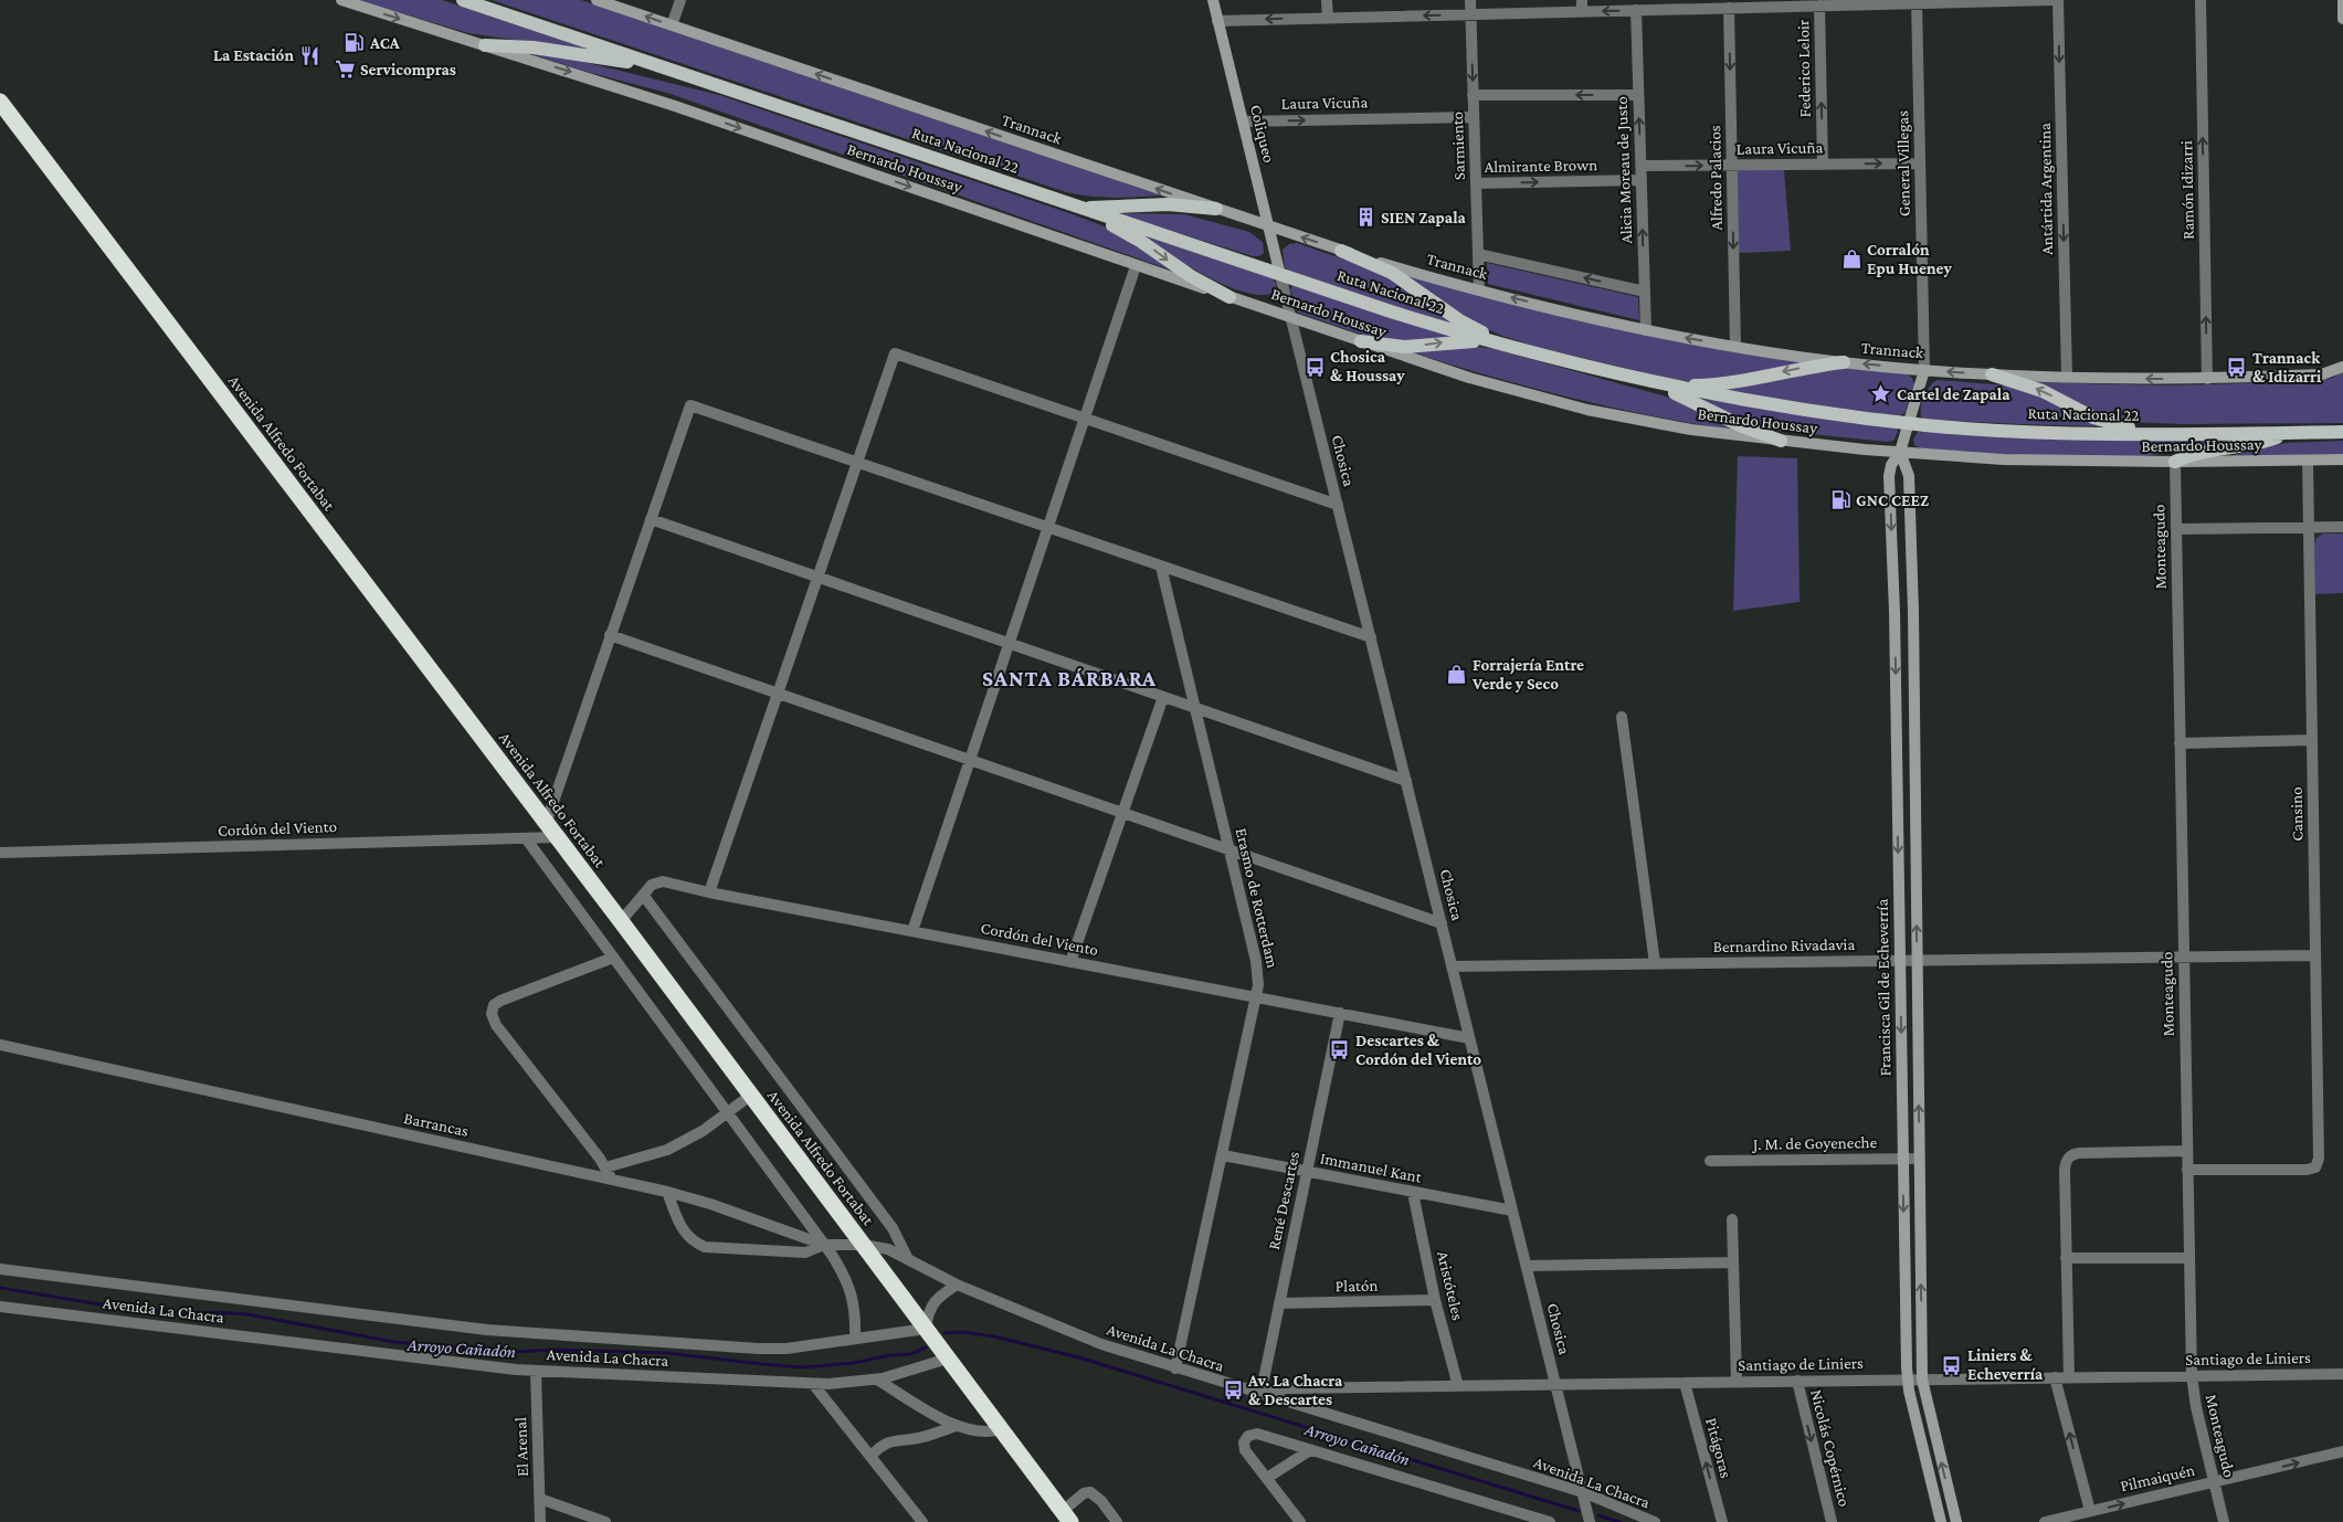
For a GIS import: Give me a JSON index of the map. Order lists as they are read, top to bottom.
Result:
{
  "streets": {
    "highway": ["Avenida Alfredo Fortabat"],
    "main road": ["Ruta Nacional 22"],
    "street": [
      "Federico Leloir",
      "Laura Vicuña",
      "Trannack",
      "Coliqueo",
      "Sarmiento",
      "General Villegas",
      "Almirante Brown",
      "Bernardo Houssay",
      "Alicia Moreau de Justo",
      "Alfredo Palacios",
      "Antártida Argentina",
      "Ramón Idizarri",
      "Chosica",
      "Monteagudo",
      "Cansino",
      "Cordón del Viento",
      "Erasmo de Rotterdam",
      "Bernardino Rivadavia",
      "Francisca Gil de Echeverría",
      "Barrancas",
      "J. M. de Goyeneche",
      "Immanuel Kant",
      "René Descartes",
      "Platón",
      "Aristóteles",
      "Avenida La Chacra",
      "Santiago de Liniers",
      "El Arenal",
      "Pitágoras",
      "Nicolás Copérnico",
      "Pilmaiquén"
    ]
  },
  "crossings": [
    ["Federico Leloir", "Laura Vicuña"],
    ["Laura Vicuña", "Coliqueo"],
    ["Laura Vicuña", "Sarmiento"],
    ["Laura Vicuña", "General Villegas"],
    ["Laura Vicuña", "Alicia Moreau de Justo"],
    ["Laura Vicuña", "Alfredo Palacios"],
    ["Trannack", "Coliqueo"],
    ["Trannack", "Sarmiento"],
    ["Trannack", "General Villegas"],
    ["Trannack", "Alicia Moreau de Justo"],
    ["Trannack", "Alfredo Palacios"],
    ["Trannack", "Antártida Argentina"],
    ["Trannack", "Ramón Idizarri"],
    ["Coliqueo", "Ruta Nacional 22"],
    ["Coliqueo", "Chosica"],
    ["Sarmiento", "Almirante Brown"],
    ["Ruta Nacional 22", "General Villegas"],
    ["Ruta Nacional 22", "Chosica"],
    ["Ruta Nacional 22", "Francisca Gil de Echeverría"],
    ["General Villegas", "Francisca Gil de Echeverría"],
    ["Almirante Brown", "Alicia Moreau de Justo"],
    ["Bernardo Houssay", "Chosica"],
    ["Bernardo Houssay", "Monteagudo"],
    ["Bernardo Houssay", "Cansino"],
    ["Bernardo Houssay", "Francisca Gil de Echeverría"],
    ["Avenida Alfredo Fortabat", "Cordón del Viento"],
    ["Avenida Alfredo Fortabat", "Barrancas"],
    ["Avenida Alfredo Fortabat", "Avenida La Chacra"],
    ["Chosica", "Cordón del Viento"],
    ["Chosica", "Bernardino Rivadavia"],
    ["Chosica", "Immanuel Kant"],
    ["Chosica", "Avenida La Chacra"],
    ["Chosica", "Santiago de Liniers"],
    ["Monteagudo", "Cansino"],
    ["Monteagudo", "Bernardino Rivadavia"],
    ["Monteagudo", "Santiago de Liniers"],
    ["Monteagudo", "Pilmaiquén"],
    ["Cansino", "Bernardino Rivadavia"],
    ["Cordón del Viento", "Erasmo de Rotterdam"],
    ["Cordón del Viento", "René Descartes"],
    ["Erasmo de Rotterdam", "Immanuel Kant"],
    ["Erasmo de Rotterdam", "Avenida La Chacra"],
    ["Bernardino Rivadavia", "Francisca Gil de Echeverría"],
    ["Francisca Gil de Echeverría", "J. M. de Goyeneche"],
    ["Francisca Gil de Echeverría", "Santiago de Liniers"],
    ["Barrancas", "Avenida La Chacra"],
    ["Immanuel Kant", "René Descartes"],
    ["Immanuel Kant", "Aristóteles"],
    ["René Descartes", "Platón"],
    ["René Descartes", "Avenida La Chacra"],
    ["René Descartes", "Santiago de Liniers"],
    ["Platón", "Aristóteles"],
    ["Aristóteles", "Santiago de Liniers"],
    ["Avenida La Chacra", "Santiago de Liniers"],
    ["Avenida La Chacra", "El Arenal"],
    ["Santiago de Liniers", "Pitágoras"],
    ["Santiago de Liniers", "Nicolás Copérnico"]
  ],
  "one_way": [
    "Federico Leloir",
    "Laura Vicuña",
    "Trannack",
    "Bernardo Houssay",
    "Alicia Moreau de Justo",
    "Alfredo Palacios",
    "Antártida Argentina",
    "Ramón Idizarri",
    "Pitágoras",
    "Nicolás Copérnico",
    "Pilmaiquén"
  ],
  "districts": ["SANTA BÁRBARA"],
  "water": ["Arroyo Cañadón"],
  "places": {
    "fuel station": ["ACA", "GNC CEEZ"],
    "restaurant": ["La Estación"],
    "supermarket": ["Servicompras"],
    "building": ["SIEN Zapala"],
    "shop": ["Corralón Epu Hueney", "Forrajería Entre Verde y Seco"],
    "bus stop": [
      "Chosica & Houssay",
      "Trannack & Idizarri",
      "Descartes & Cordón del Viento",
      "Liniers & Echeverría",
      "Av. La Chacra & Descartes"
    ],
    "place": ["Cartel de Zapala"]
  }
}
